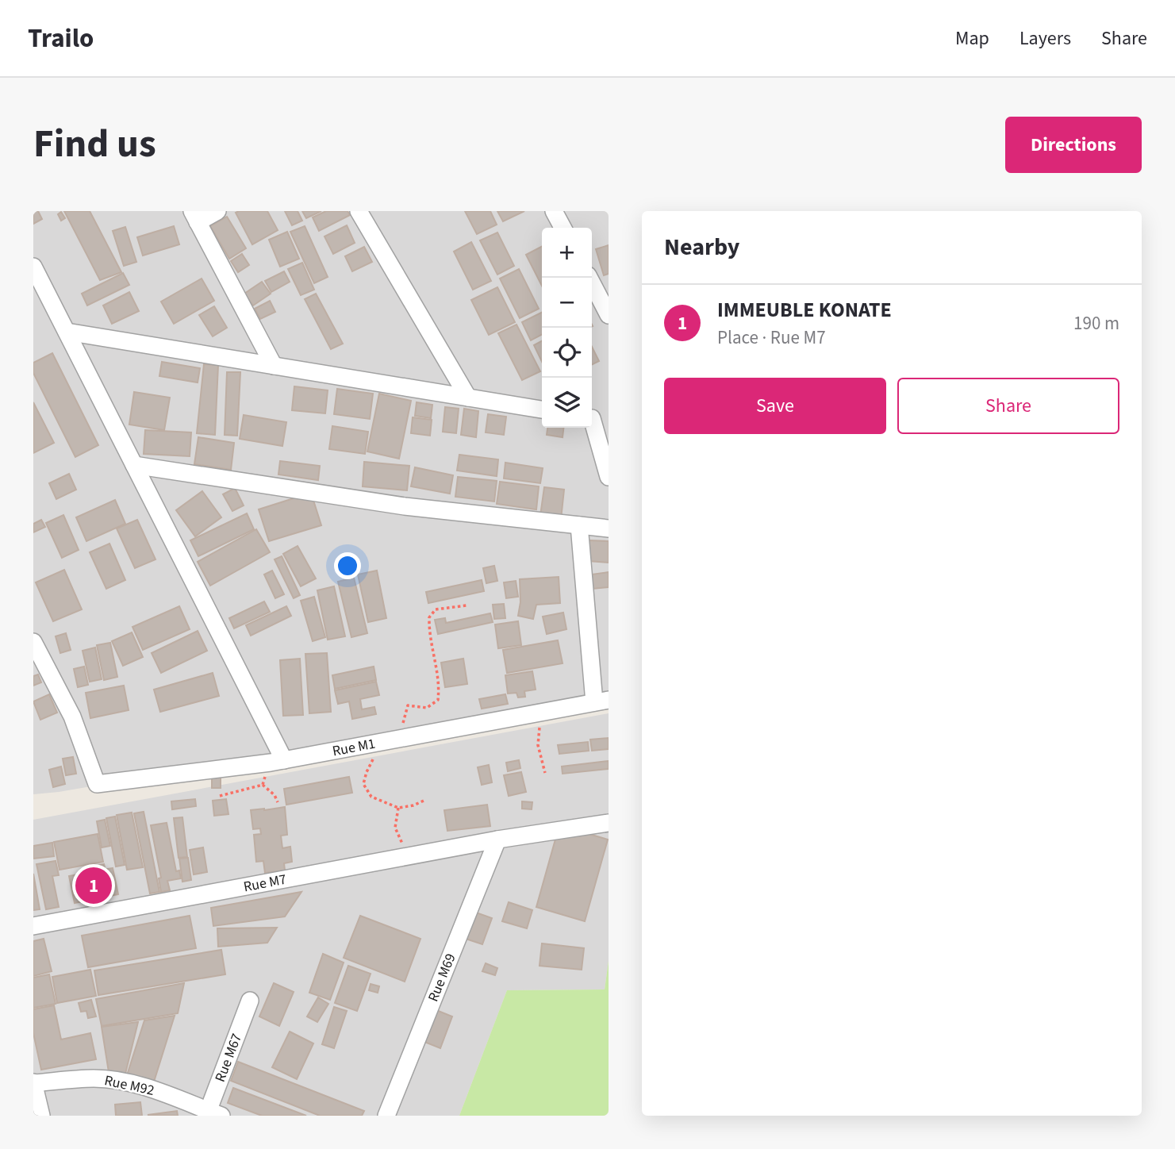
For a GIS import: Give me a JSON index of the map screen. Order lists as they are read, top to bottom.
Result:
{
  "streets": {
    "street": [
      "Rue M1",
      "Rue M7",
      "Rue M69",
      "Rue M67",
      "Rue M92"
    ]
  },
  "crossings": [
    ["Rue M7", "Rue M69"],
    ["Rue M67", "Rue M92"]
  ],
  "page": {
    "header": "Trailo",
    "nav": ["Map", "Layers", "Share"],
    "title": "Find us",
    "buttons": [
      "Directions",
      ["Save", "Share"]
    ],
    "heading": "Nearby",
    "map_buttons": ["+", "−"],
    "list": [
      {
        "mark": "1",
        "name": "IMMEUBLE KONATE",
        "note": "Place · Rue M7",
        "value": "190 m"
      }
    ],
    "pins": "1"
  }
}
